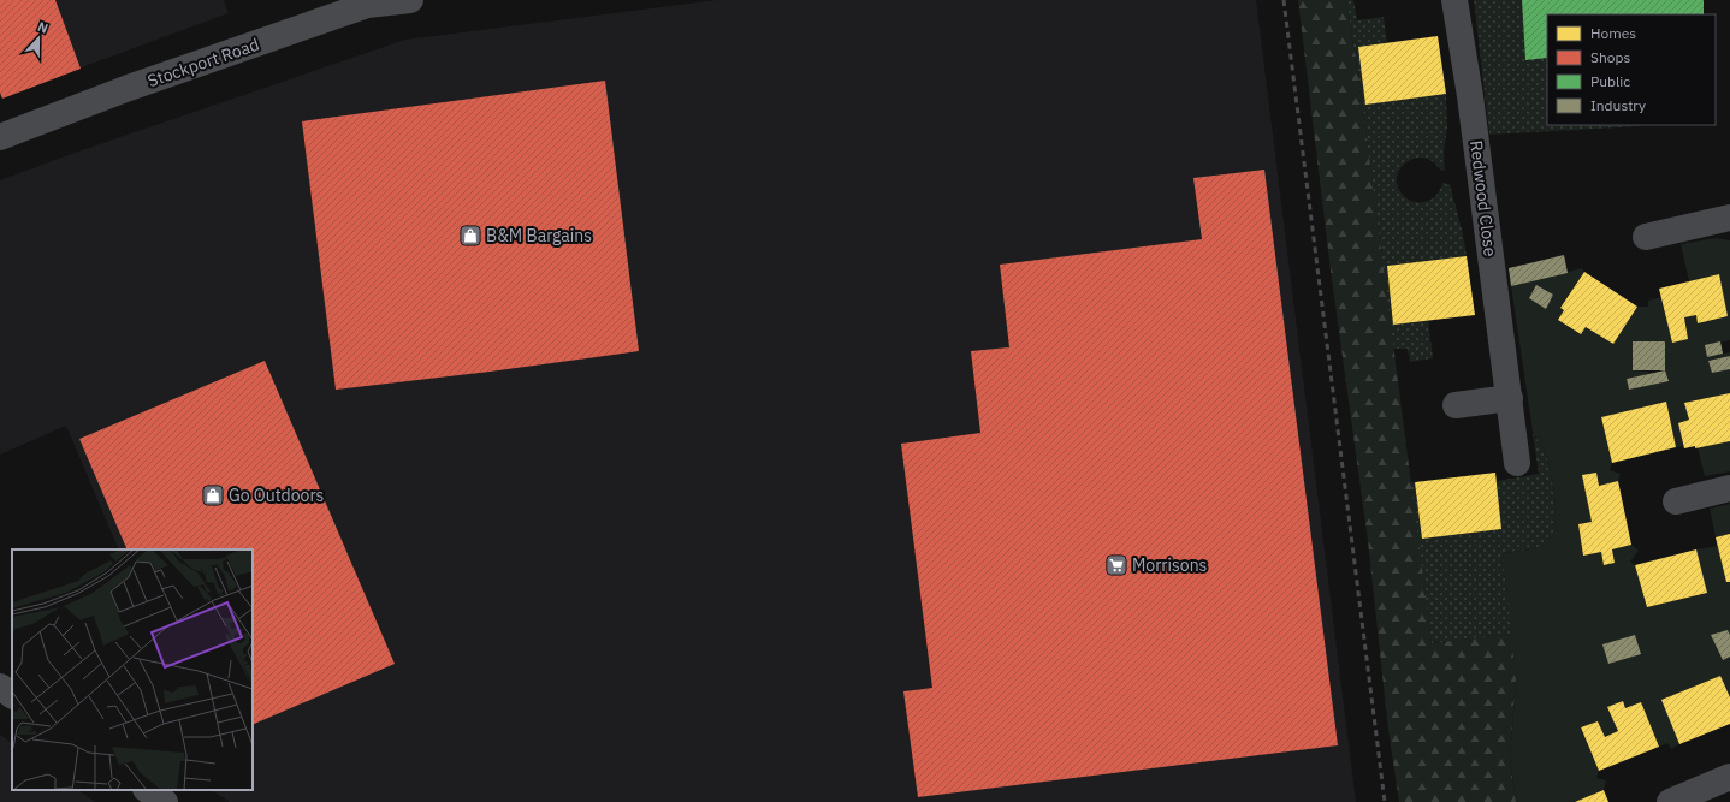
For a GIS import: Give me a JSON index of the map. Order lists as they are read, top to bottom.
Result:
{
  "streets": {
    "main road": ["Stockport Road"],
    "street": ["Redwood Close"]
  },
  "places": {
    "shop": ["B&M Bargains", "Go Outdoors"],
    "supermarket": ["Morrisons"]
  },
  "legend": [
    "Homes",
    "Shops",
    "Public",
    "Industry"
  ],
  "north": "top"
}
